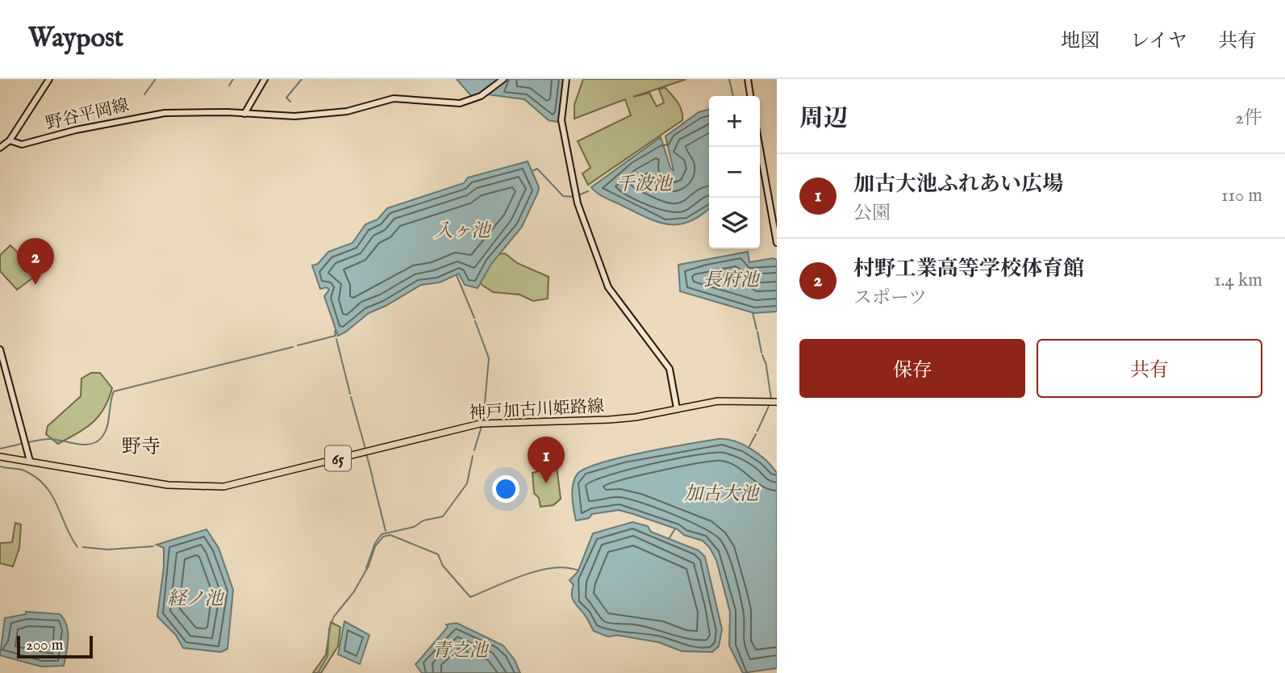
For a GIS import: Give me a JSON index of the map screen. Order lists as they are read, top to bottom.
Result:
{
  "streets": {
    "main road": ["野谷平岡線", "神戸加古川姫路線", "65"]
  },
  "districts": ["野寺"],
  "water": [
    "千波池",
    "入ヶ池",
    "長府池",
    "加古大池",
    "経ノ池",
    "青之池"
  ],
  "scale_bar": "200 m",
  "page": {
    "header": "Waypost",
    "nav": ["地図", "レイヤ", "共有"],
    "heading": ["周辺", "2件"],
    "map_buttons": ["+", "−"],
    "list": [
      {
        "mark": "1",
        "name": "加古大池ふれあい広場",
        "note": "公園",
        "value": "110 m"
      },
      {
        "mark": "2",
        "name": "村野工業高等学校体育館",
        "note": "スポーツ",
        "value": "1.4 km"
      }
    ],
    "pins": ["2", "1"],
    "buttons": ["保存", "共有"],
    "scale": "200 m"
  }
}
